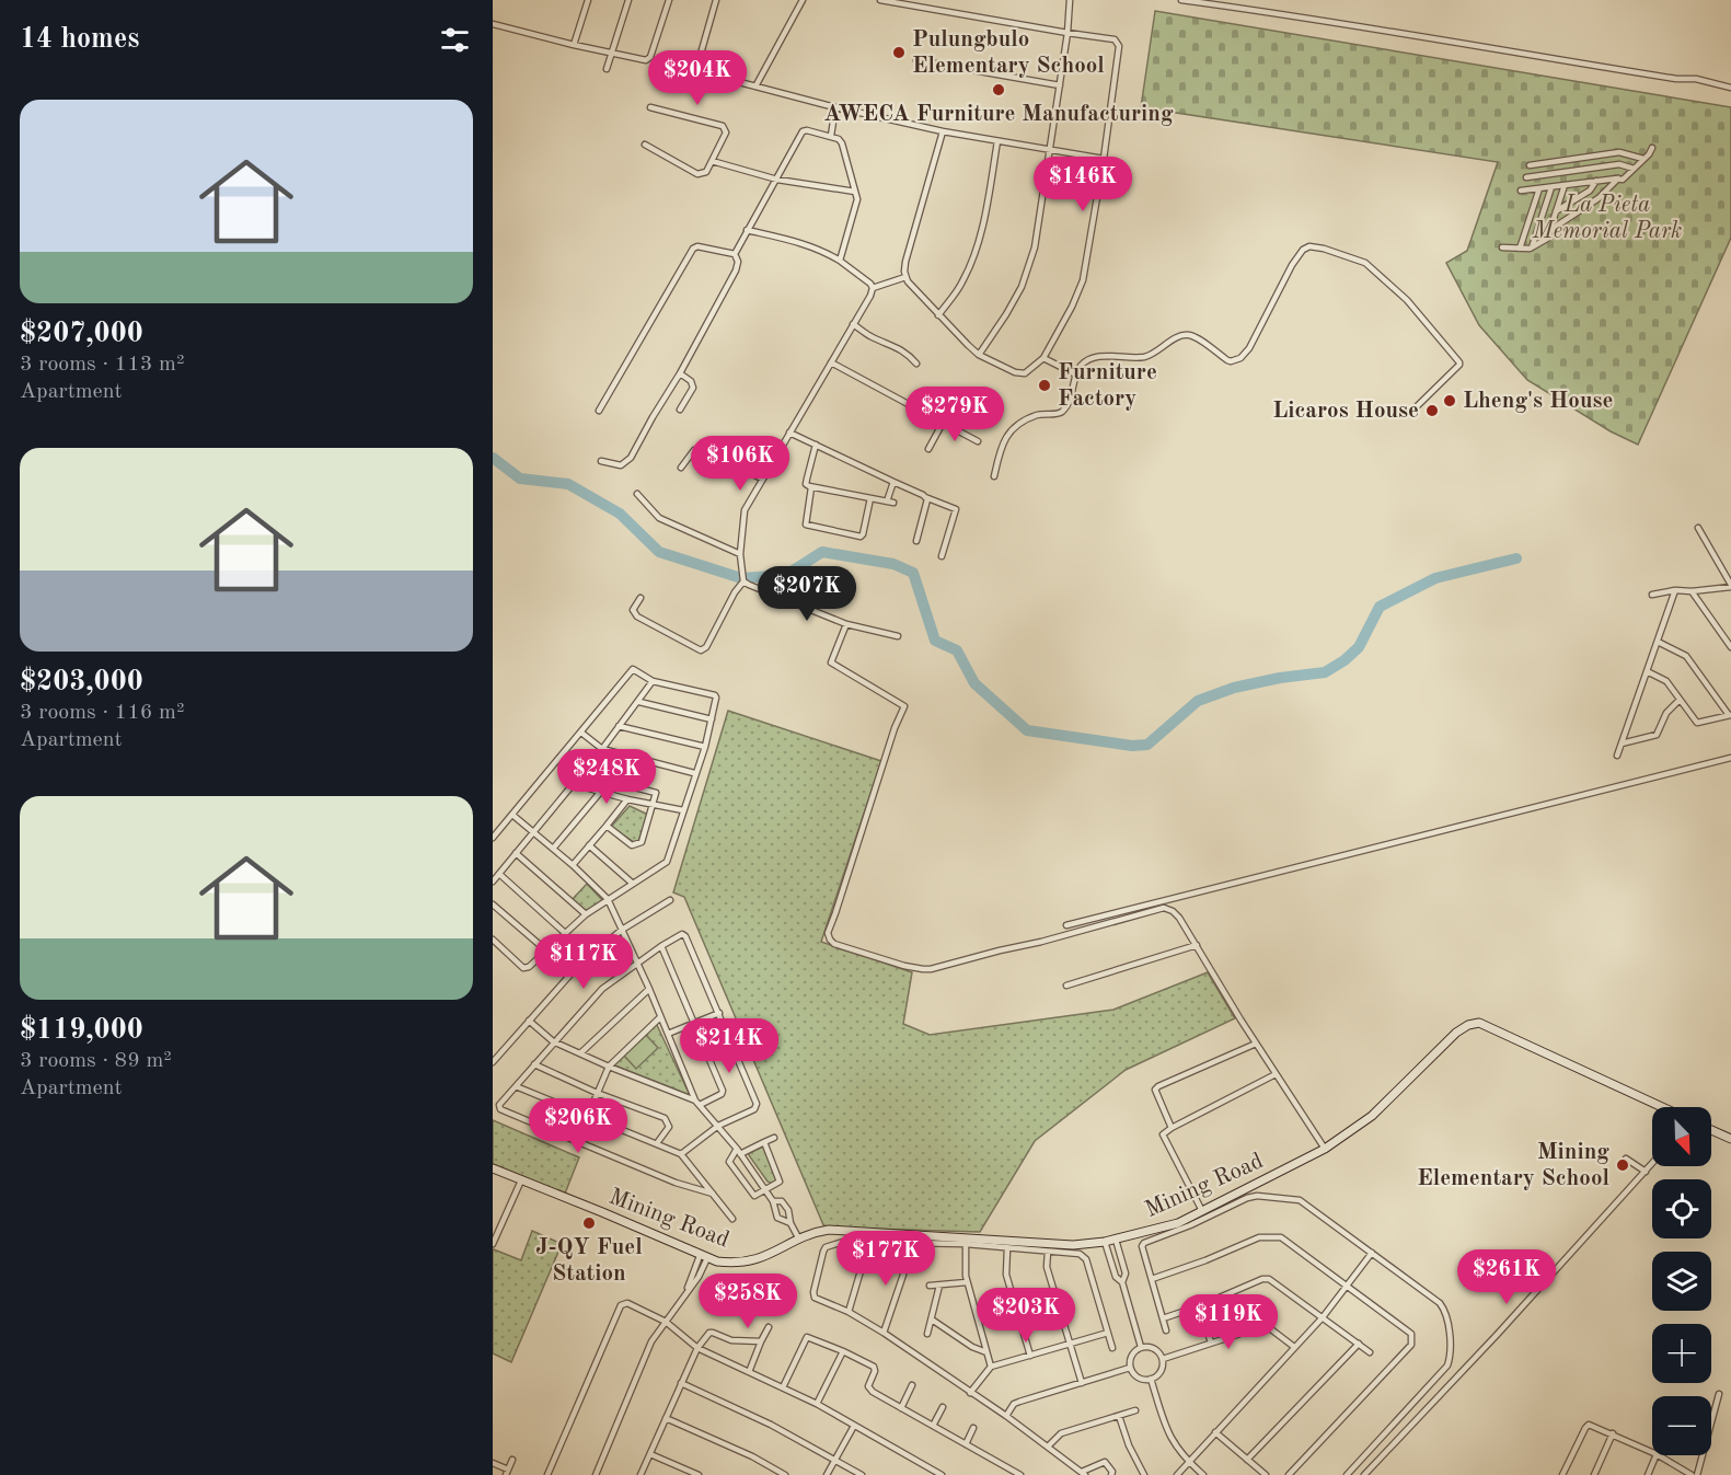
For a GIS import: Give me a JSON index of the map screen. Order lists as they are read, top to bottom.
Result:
{
  "streets": {
    "street": ["Mining Road"]
  },
  "parks": ["La Pieta Memorial Park"],
  "places": [
    "Pulungbulo Elementary School",
    "AWECA Furniture Manufacturing",
    "Furniture Factory",
    "Lheng's House",
    "Licaros House",
    "Mining Elementary School",
    "J-QY Fuel Station"
  ],
  "north": "bottom right",
  "page": {
    "heading": "14 homes",
    "price": [
      "$204K",
      "$146K",
      "$279K",
      "$106K",
      "$207K",
      "$248K",
      "$117K",
      "$214K",
      "$206K",
      "$177K",
      "$261K",
      "$258K",
      "$203K",
      "$119K"
    ],
    "list": [
      {
        "name": "$207,000",
        "note": "3 rooms · 113 m² · Apartment"
      },
      {
        "name": "$203,000",
        "note": "3 rooms · 116 m² · Apartment"
      },
      {
        "name": "$119,000",
        "note": "3 rooms · 89 m² · Apartment"
      }
    ],
    "map_buttons": ["+", "−"]
  }
}
